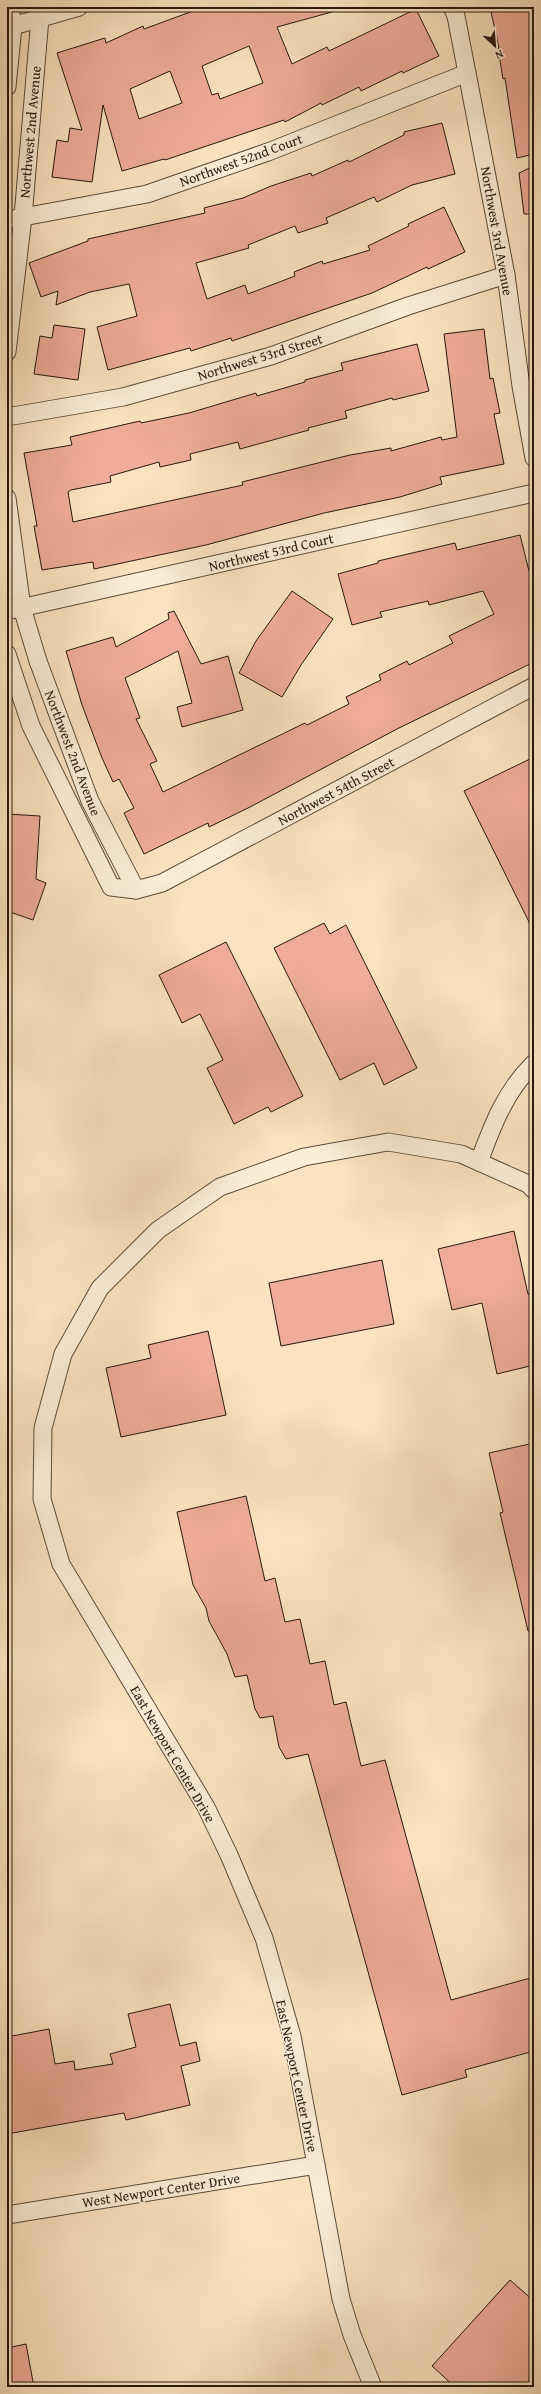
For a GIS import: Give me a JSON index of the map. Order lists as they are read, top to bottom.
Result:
{
  "streets": {
    "street": [
      "Northwest 2nd Avenue",
      "Northwest 52nd Court",
      "Northwest 3rd Avenue",
      "Northwest 53rd Street",
      "Northwest 53rd Court",
      "Northwest 54th Street",
      "East Newport Center Drive",
      "West Newport Center Drive"
    ]
  },
  "crossings": [
    ["Northwest 2nd Avenue", "Northwest 52nd Court"],
    ["Northwest 2nd Avenue", "Northwest 53rd Court"],
    ["Northwest 2nd Avenue", "Northwest 54th Street"],
    ["Northwest 52nd Court", "Northwest 3rd Avenue"],
    ["Northwest 3rd Avenue", "Northwest 53rd Street"],
    ["East Newport Center Drive", "West Newport Center Drive"]
  ],
  "north": "bottom right"
}
